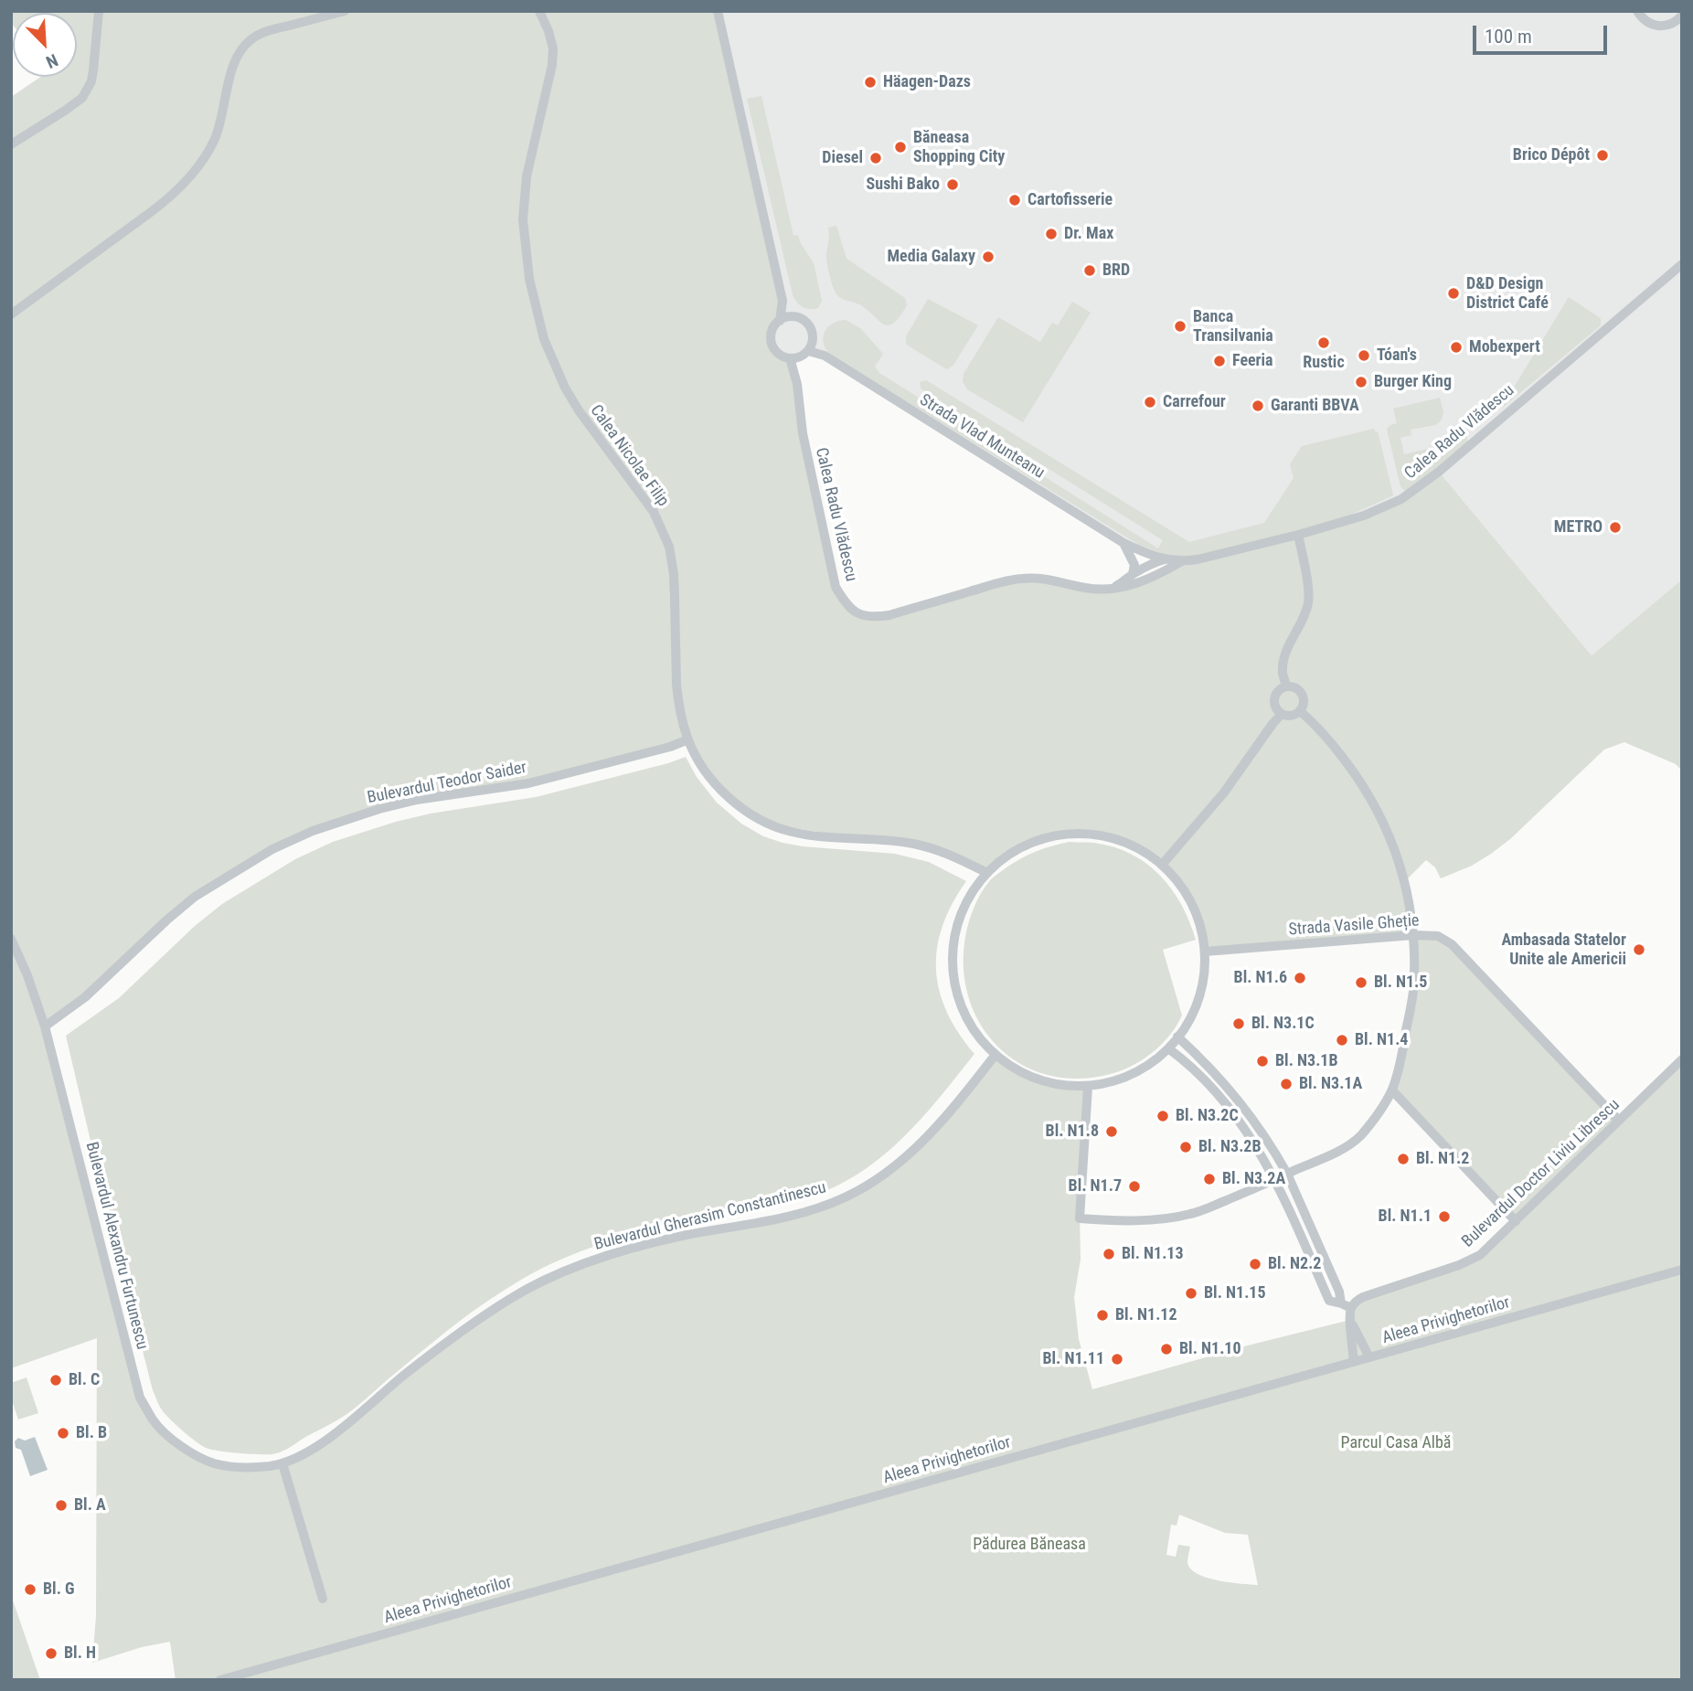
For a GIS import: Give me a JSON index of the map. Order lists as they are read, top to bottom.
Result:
{
  "streets": {
    "street": [
      "Calea Radu Vlădescu",
      "Strada Vlad Munteanu",
      "Calea Nicolae Filip",
      "Bulevardul Teodor Saider",
      "Strada Vasile Gheție",
      "Bulevardul Doctor Liviu Librescu",
      "Bulevardul Gherasim Constantinescu",
      "Bulevardul Alexandru Furtunescu",
      "Aleea Privighetorilor"
    ]
  },
  "crossings": [
    ["Calea Radu Vlădescu", "Strada Vlad Munteanu"],
    ["Calea Nicolae Filip", "Bulevardul Teodor Saider"],
    ["Bulevardul Teodor Saider", "Bulevardul Alexandru Furtunescu"],
    ["Strada Vasile Gheție", "Bulevardul Doctor Liviu Librescu"],
    ["Bulevardul Gherasim Constantinescu", "Bulevardul Alexandru Furtunescu"]
  ],
  "parks": ["Parcul Casa Albă", "Pădurea Băneasa"],
  "places": [
    "Häagen-Dazs",
    "Băneasa Shopping City",
    "Brico Dépôt",
    "Diesel",
    "Sushi Bako",
    "Cartofisserie",
    "Dr. Max",
    "Media Galaxy",
    "BRD",
    "D&D Design District Café",
    "Banca Transilvania",
    "Rustic",
    "Mobexpert",
    "Tóan's",
    "Feeria",
    "Burger King",
    "Carrefour",
    "Garanti BBVA",
    "METRO",
    "Ambasada Statelor Unite ale Americii",
    "Bl. N1.6",
    "Bl. N1.5",
    "Bl. N3.1C",
    "Bl. N1.4",
    "Bl. N3.1B",
    "Bl. N3.1A",
    "Bl. N3.2C",
    "Bl. N1.8",
    "Bl. N3.2B",
    "Bl. N1.2",
    "Bl. N3.2A",
    "Bl. N1.7",
    "Bl. N1.1",
    "Bl. N1.13",
    "Bl. N2.2",
    "Bl. N1.15",
    "Bl. N1.12",
    "Bl. N1.10",
    "Bl. N1.11",
    "Bl. C",
    "Bl. B",
    "Bl. A",
    "Bl. G",
    "Bl. H"
  ],
  "scale_bar": "100 m",
  "north": "bottom right"
}
